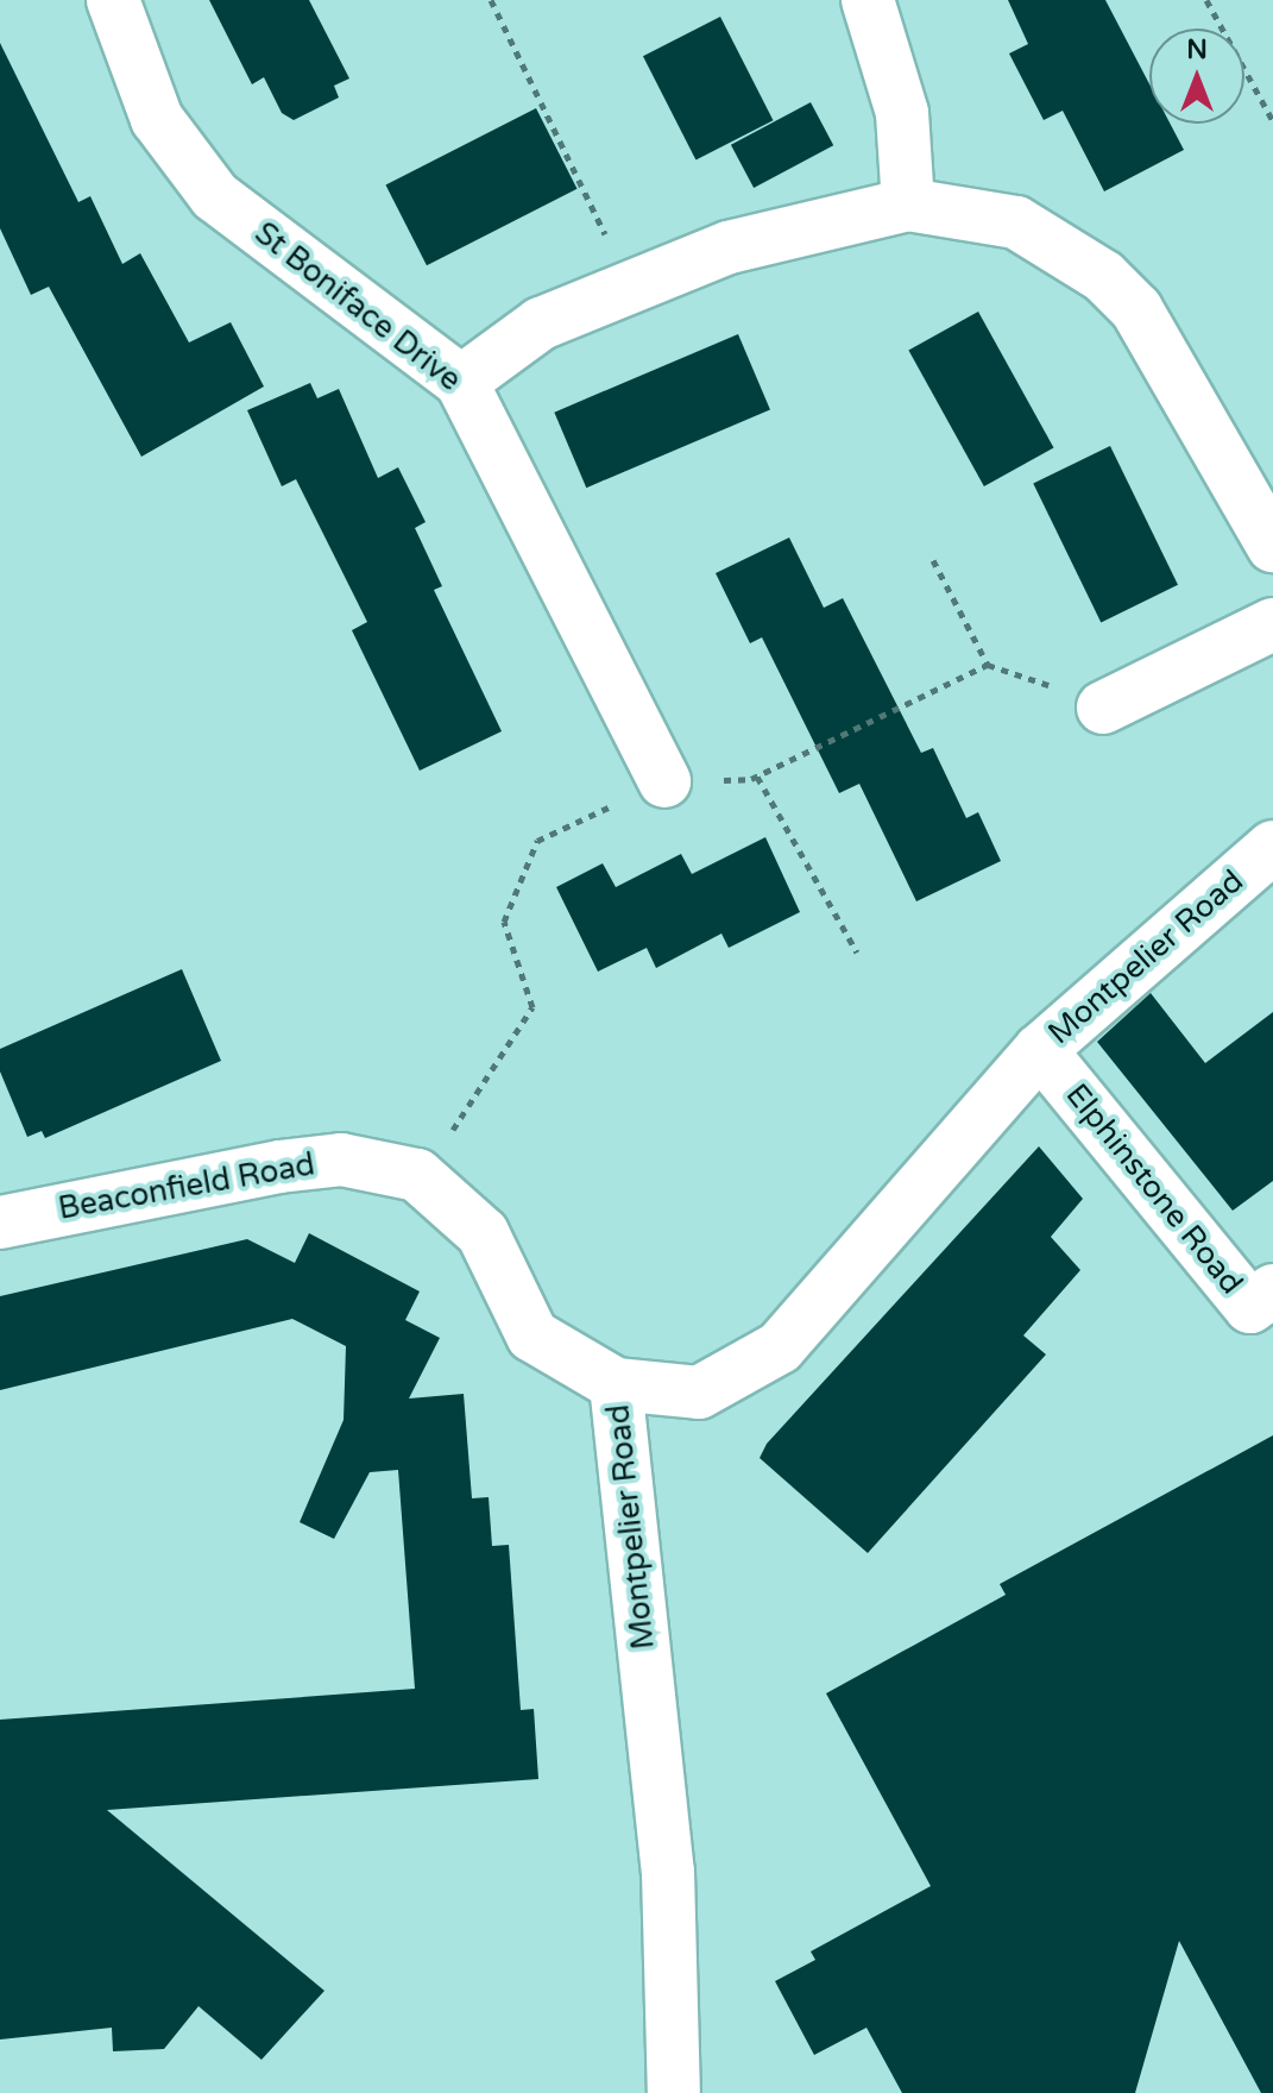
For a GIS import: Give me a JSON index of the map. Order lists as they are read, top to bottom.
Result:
{
  "streets": {
    "street": [
      "St Boniface Drive",
      "Montpelier Road",
      "Beaconfield Road",
      "Elphinstone Road"
    ]
  },
  "crossings": [
    ["Montpelier Road", "Elphinstone Road"]
  ],
  "north": "top"
}
